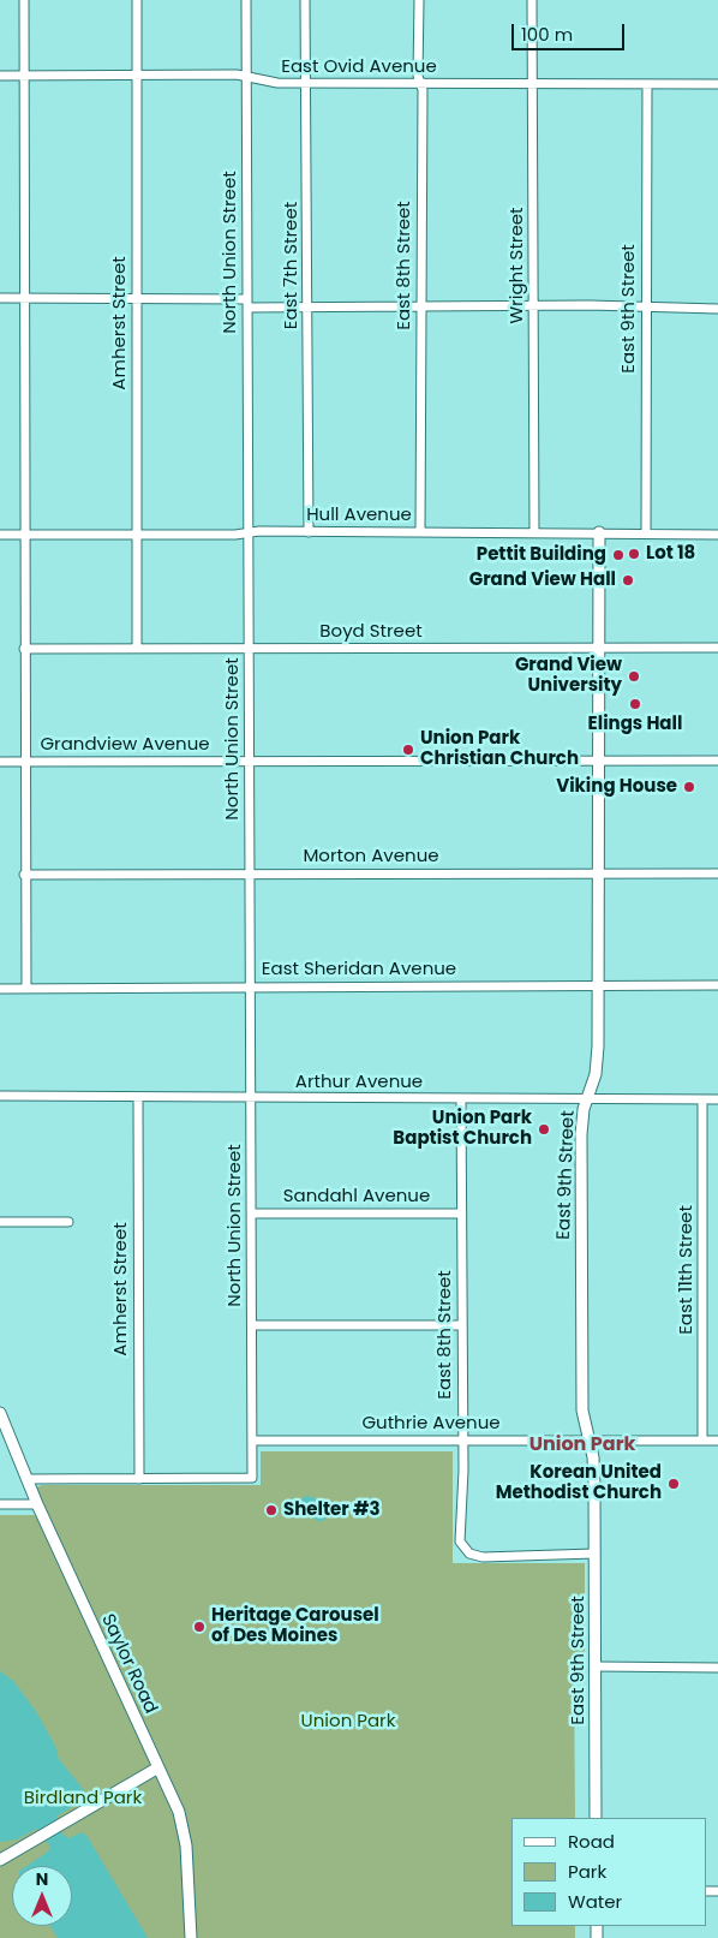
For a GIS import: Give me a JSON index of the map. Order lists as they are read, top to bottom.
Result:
{
  "streets": {
    "street": [
      "East Ovid Avenue",
      "North Union Street",
      "East 7th Street",
      "East 8th Street",
      "Wright Street",
      "East 9th Street",
      "Amherst Street",
      "Hull Avenue",
      "Boyd Street",
      "Grandview Avenue",
      "Morton Avenue",
      "East Sheridan Avenue",
      "Arthur Avenue",
      "Sandahl Avenue",
      "East 11th Street",
      "Guthrie Avenue",
      "Saylor Road"
    ]
  },
  "crossings": [
    ["East Ovid Avenue", "North Union Street"],
    ["East Ovid Avenue", "East 7th Street"],
    ["East Ovid Avenue", "East 8th Street"],
    ["East Ovid Avenue", "Wright Street"],
    ["East Ovid Avenue", "East 9th Street"],
    ["East Ovid Avenue", "Amherst Street"],
    ["North Union Street", "Amherst Street"],
    ["North Union Street", "Hull Avenue"],
    ["North Union Street", "Boyd Street"],
    ["North Union Street", "Grandview Avenue"],
    ["North Union Street", "Morton Avenue"],
    ["North Union Street", "East Sheridan Avenue"],
    ["North Union Street", "Arthur Avenue"],
    ["North Union Street", "Sandahl Avenue"],
    ["North Union Street", "Guthrie Avenue"],
    ["East 7th Street", "Hull Avenue"],
    ["East 8th Street", "East 9th Street"],
    ["East 8th Street", "Hull Avenue"],
    ["East 8th Street", "Arthur Avenue"],
    ["East 8th Street", "Sandahl Avenue"],
    ["East 8th Street", "Guthrie Avenue"],
    ["Wright Street", "Hull Avenue"],
    ["East 9th Street", "Hull Avenue"],
    ["East 9th Street", "Boyd Street"],
    ["East 9th Street", "Grandview Avenue"],
    ["East 9th Street", "Morton Avenue"],
    ["East 9th Street", "East Sheridan Avenue"],
    ["East 9th Street", "Arthur Avenue"],
    ["East 9th Street", "Guthrie Avenue"],
    ["Amherst Street", "Hull Avenue"],
    ["Amherst Street", "Boyd Street"],
    ["Amherst Street", "Arthur Avenue"],
    ["Arthur Avenue", "East 11th Street"],
    ["East 11th Street", "Guthrie Avenue"]
  ],
  "districts": ["Union Park"],
  "parks": ["Union Park", "Birdland Park"],
  "places": [
    "Lot 18",
    "Pettit Building",
    "Grand View Hall",
    "Grand View University",
    "Elings Hall",
    "Union Park Christian Church",
    "Viking House",
    "Union Park Baptist Church",
    "Korean United Methodist Church",
    "Shelter #3",
    "Heritage Carousel of Des Moines"
  ],
  "legend": ["Road", "Park", "Water"],
  "scale_bar": "100 m",
  "north": "top"
}
